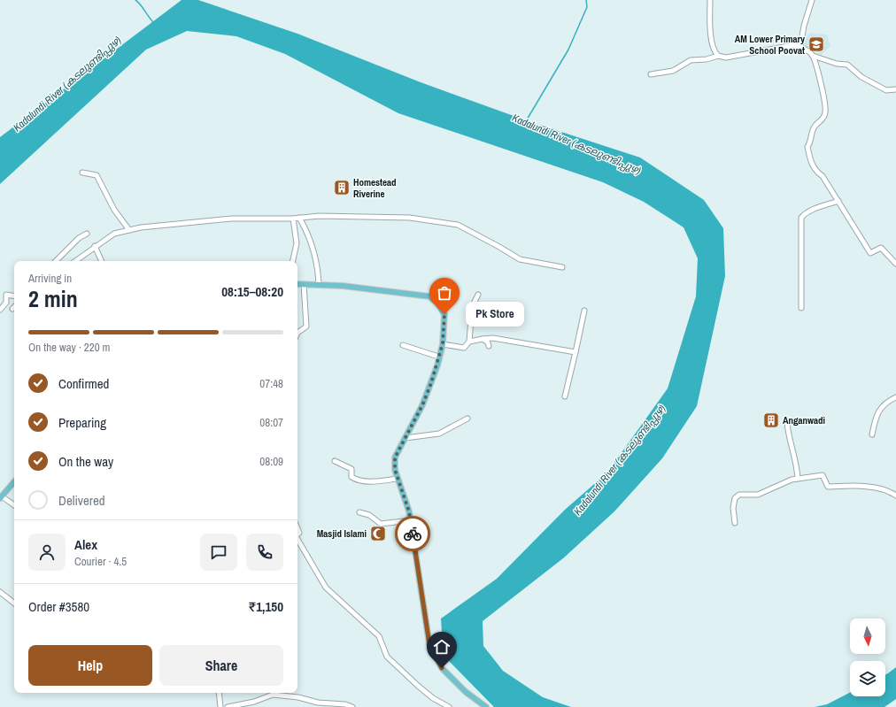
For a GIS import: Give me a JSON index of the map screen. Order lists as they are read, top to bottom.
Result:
{
  "water": ["Kadalundi River (കടലുണ്ടിപ്പുഴ)"],
  "places": {
    "school or university": ["AM Lower Primary School Poovat"],
    "building": ["Homestead Riverine", "Anganwadi"],
    "other": ["Pk Store"],
    "mosque": ["Masjid Islami"]
  },
  "north": "bottom",
  "page": {
    "heading": ["2 min", "Arriving in", "08:15–08:20"],
    "panel": [
      "Alex",
      "Courier · 4.5",
      "Order #3580",
      "₹1,150"
    ],
    "bubble": "Pk Store",
    "bar": "On the way · 220 m",
    "list": [
      ["Confirmed", "07:48"],
      ["Preparing", "08:07"],
      ["On the way", "08:09"],
      "Delivered"
    ],
    "buttons": ["Help", "Share"]
  }
}
